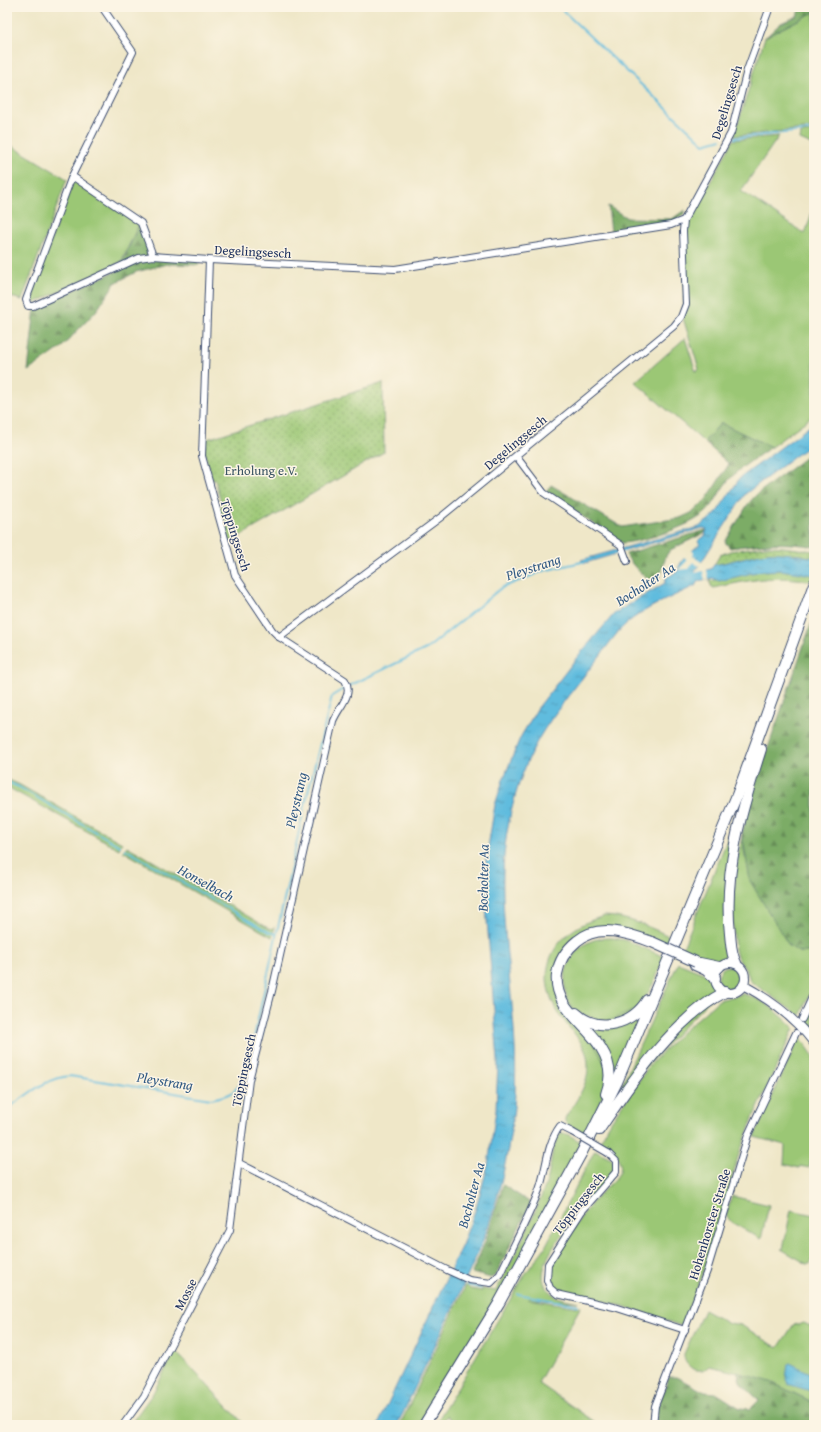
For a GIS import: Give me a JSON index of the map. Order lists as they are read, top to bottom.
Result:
{
  "streets": {
    "street": [
      "Degelingsesch",
      "Töppingsesch",
      "Hohenhorster Straße",
      "Mosse"
    ]
  },
  "crossings": [
    ["Degelingsesch", "Töppingsesch"],
    ["Töppingsesch", "Hohenhorster Straße"],
    ["Töppingsesch", "Mosse"]
  ],
  "water": ["Pleystrang", "Bocholter Aa", "Honselbach"],
  "parks": ["Erholung e.V."]
}
